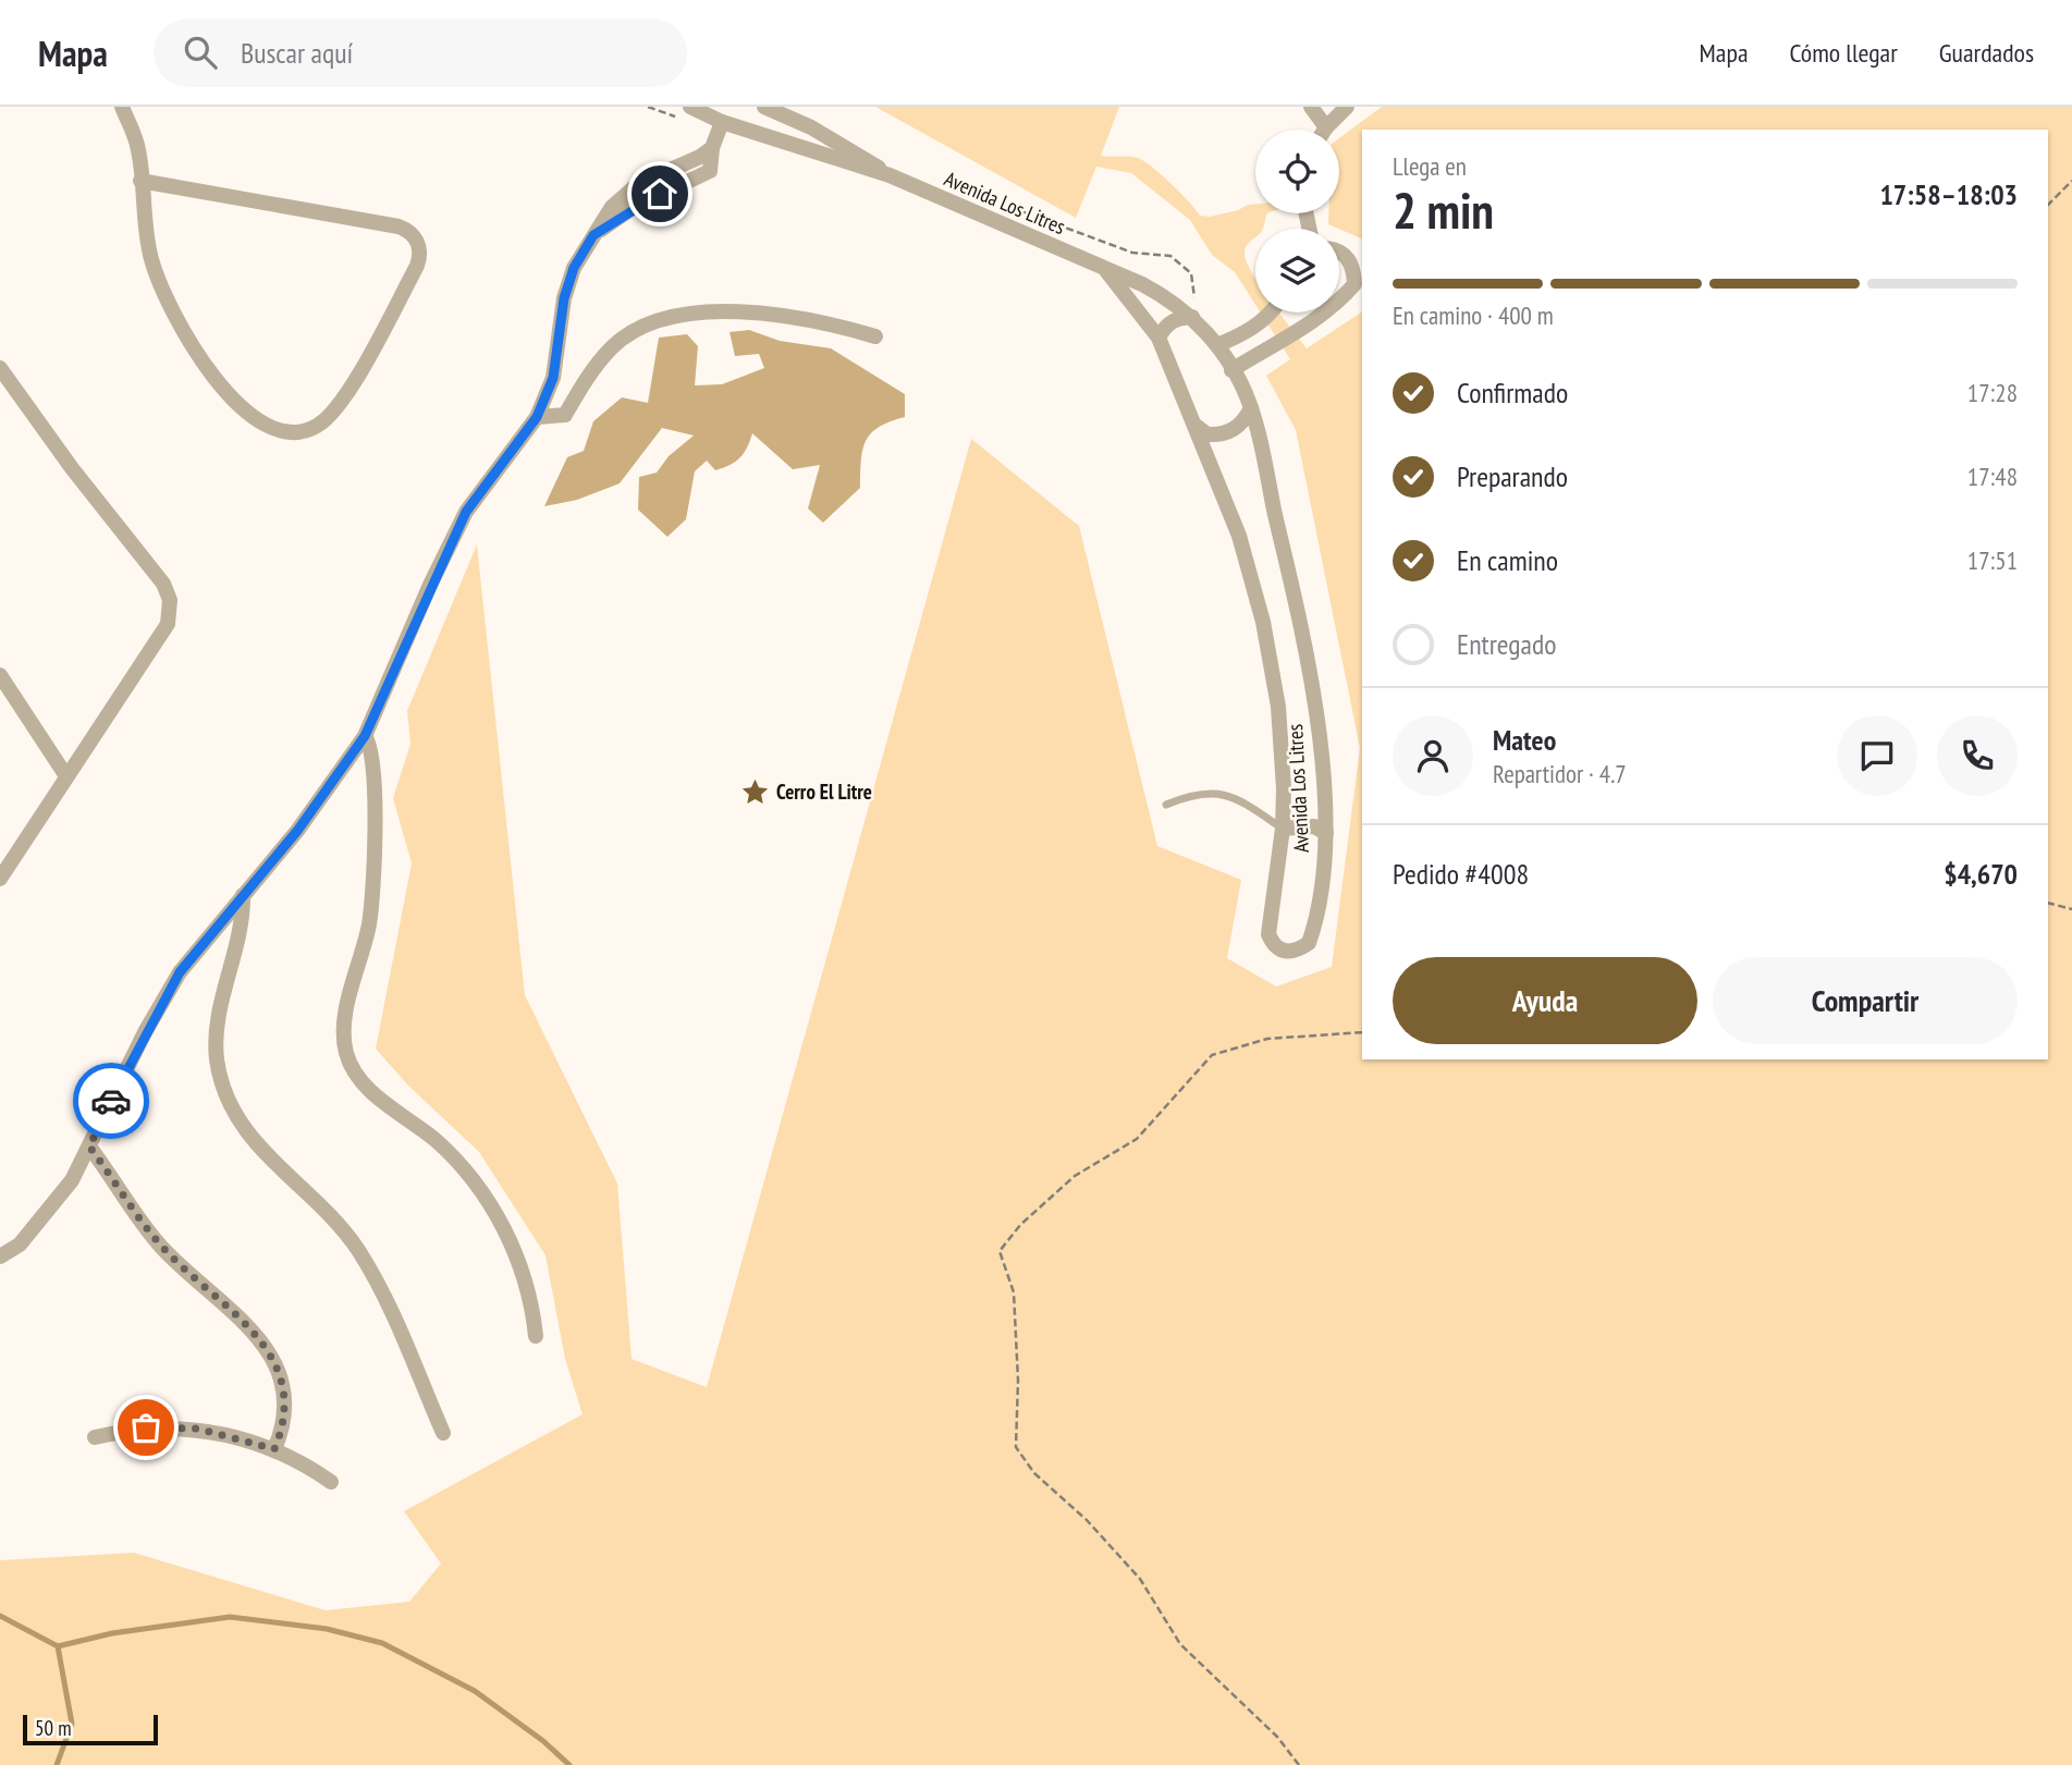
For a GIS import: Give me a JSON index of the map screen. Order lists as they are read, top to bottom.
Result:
{
  "streets": {
    "street": ["Avenida Los Litres"]
  },
  "places": {
    "place": ["Cerro El Litre"]
  },
  "scale_bar": "50 m",
  "page": {
    "header": "Mapa",
    "search": "Buscar aquí",
    "nav": ["Mapa", "Cómo llegar", "Guardados"],
    "heading": ["2 min", "Llega en", "17:58–18:03"],
    "panel": [
      "Mateo",
      "Repartidor · 4.7",
      "Pedido #4008",
      "$4,670"
    ],
    "bar": "En camino · 400 m",
    "list": [
      ["Confirmado", "17:28"],
      ["Preparando", "17:48"],
      ["En camino", "17:51"],
      "Entregado"
    ],
    "buttons": ["Ayuda", "Compartir"],
    "scale": "50 m"
  }
}
